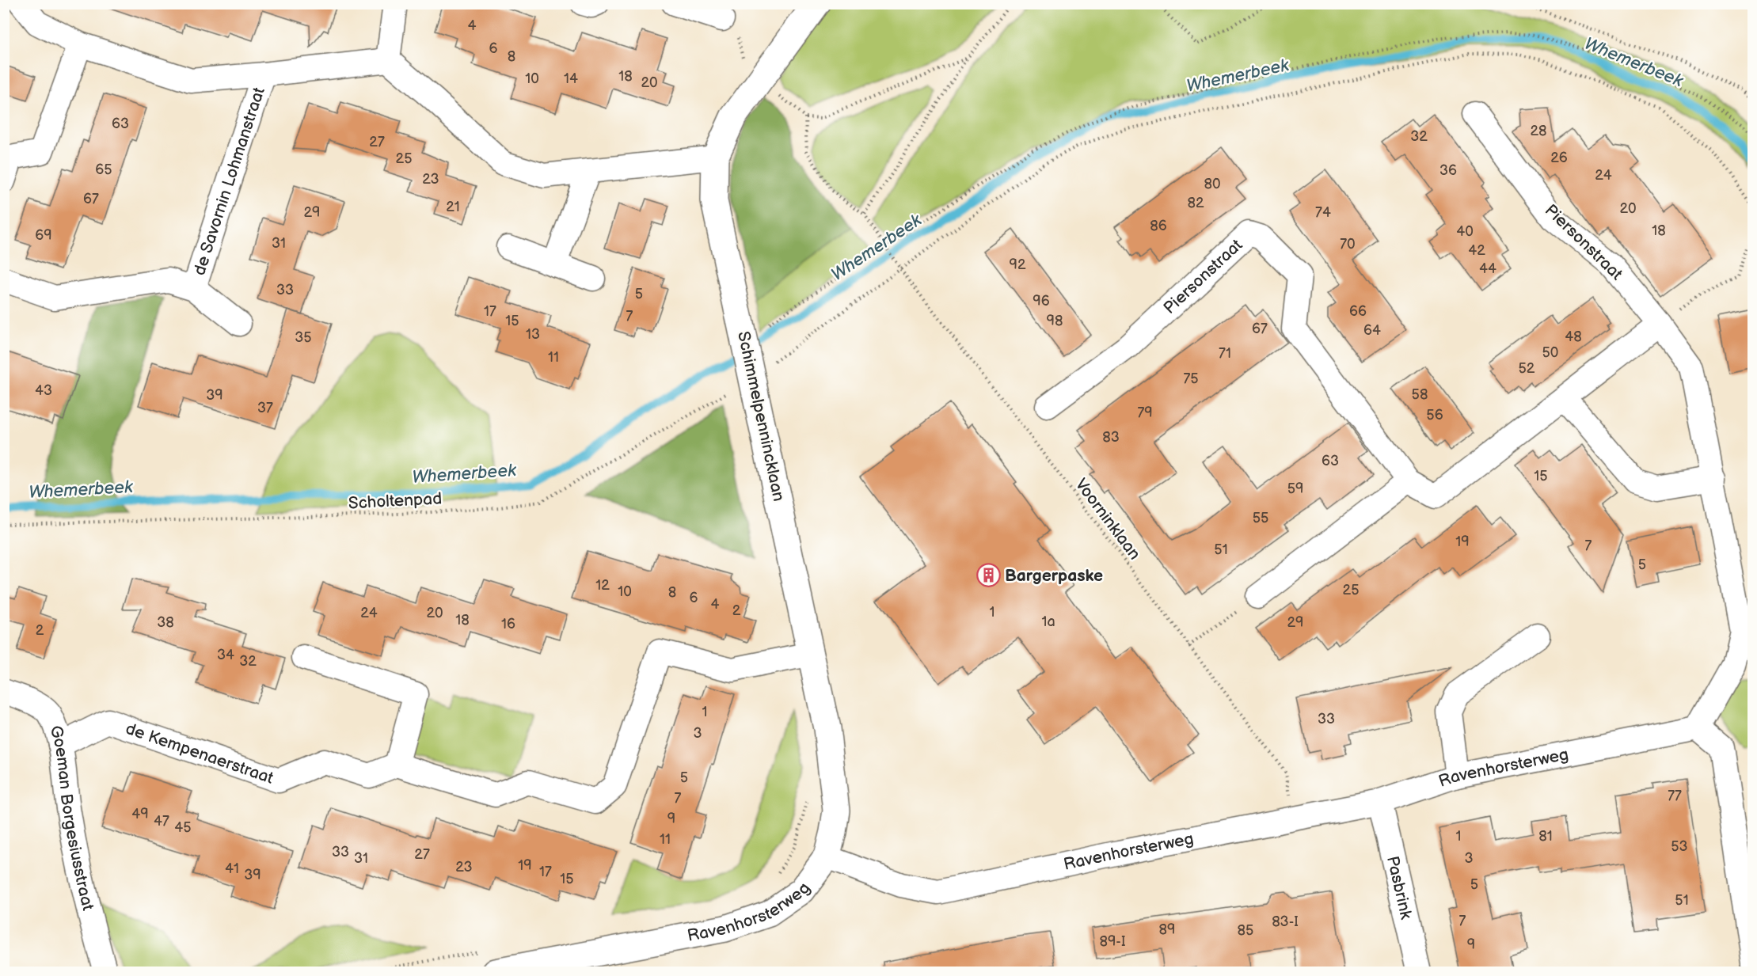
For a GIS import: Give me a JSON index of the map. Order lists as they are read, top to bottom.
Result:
{
  "streets": {
    "street": [
      "de Savornin Lohmanstraat",
      "Piersonstraat",
      "Schimmelpennincklaan",
      "de Kempenaerstraat",
      "Ravenhorsterweg",
      "Goeman Borgesiusstraat",
      "Pasbrink"
    ],
    "path": ["Scholtenpad", "Voorninklaan"]
  },
  "crossings": [
    ["Schimmelpennincklaan", "Scholtenpad"],
    ["Schimmelpennincklaan", "Ravenhorsterweg"],
    ["Scholtenpad", "Voorninklaan"],
    ["Voorninklaan", "Ravenhorsterweg"],
    ["de Kempenaerstraat", "Goeman Borgesiusstraat"],
    ["Ravenhorsterweg", "Pasbrink"]
  ],
  "water": ["Whemerbeek"],
  "places": {
    "building": ["Bargerpaske"]
  },
  "house_numbers": [
    "4",
    "6",
    "8",
    "18",
    "10",
    "14",
    "20",
    "63",
    "28",
    "32",
    "27",
    "26",
    "25",
    "65",
    "36",
    "24",
    "23",
    "80",
    "67",
    "82",
    "21",
    "20",
    "29",
    "74",
    "86",
    "18",
    "40",
    "69",
    "31",
    "70",
    "42",
    "92",
    "44",
    "33",
    "5",
    "96",
    "17",
    "66",
    "7",
    "15",
    "98",
    "67",
    "64",
    "13",
    "48",
    "35",
    "50",
    "71",
    "11",
    "52",
    "75",
    "43",
    "58",
    "39",
    "37",
    "79",
    "56",
    "83",
    "63",
    "15",
    "59",
    "55",
    "19",
    "7",
    "51",
    "5",
    "12",
    "25",
    "10",
    "8",
    "6",
    "4",
    "2",
    "1",
    "24",
    "20",
    "18",
    "1a",
    "38",
    "29",
    "16",
    "2",
    "34",
    "32",
    "1",
    "33",
    "3",
    "5",
    "77",
    "7",
    "49",
    "9",
    "47",
    "45",
    "1",
    "81",
    "11",
    "53",
    "33",
    "27",
    "31",
    "3",
    "19",
    "23",
    "41",
    "17",
    "39",
    "15",
    "5",
    "51",
    "7",
    "83-I",
    "89",
    "85",
    "89-I",
    "9"
  ]
}
